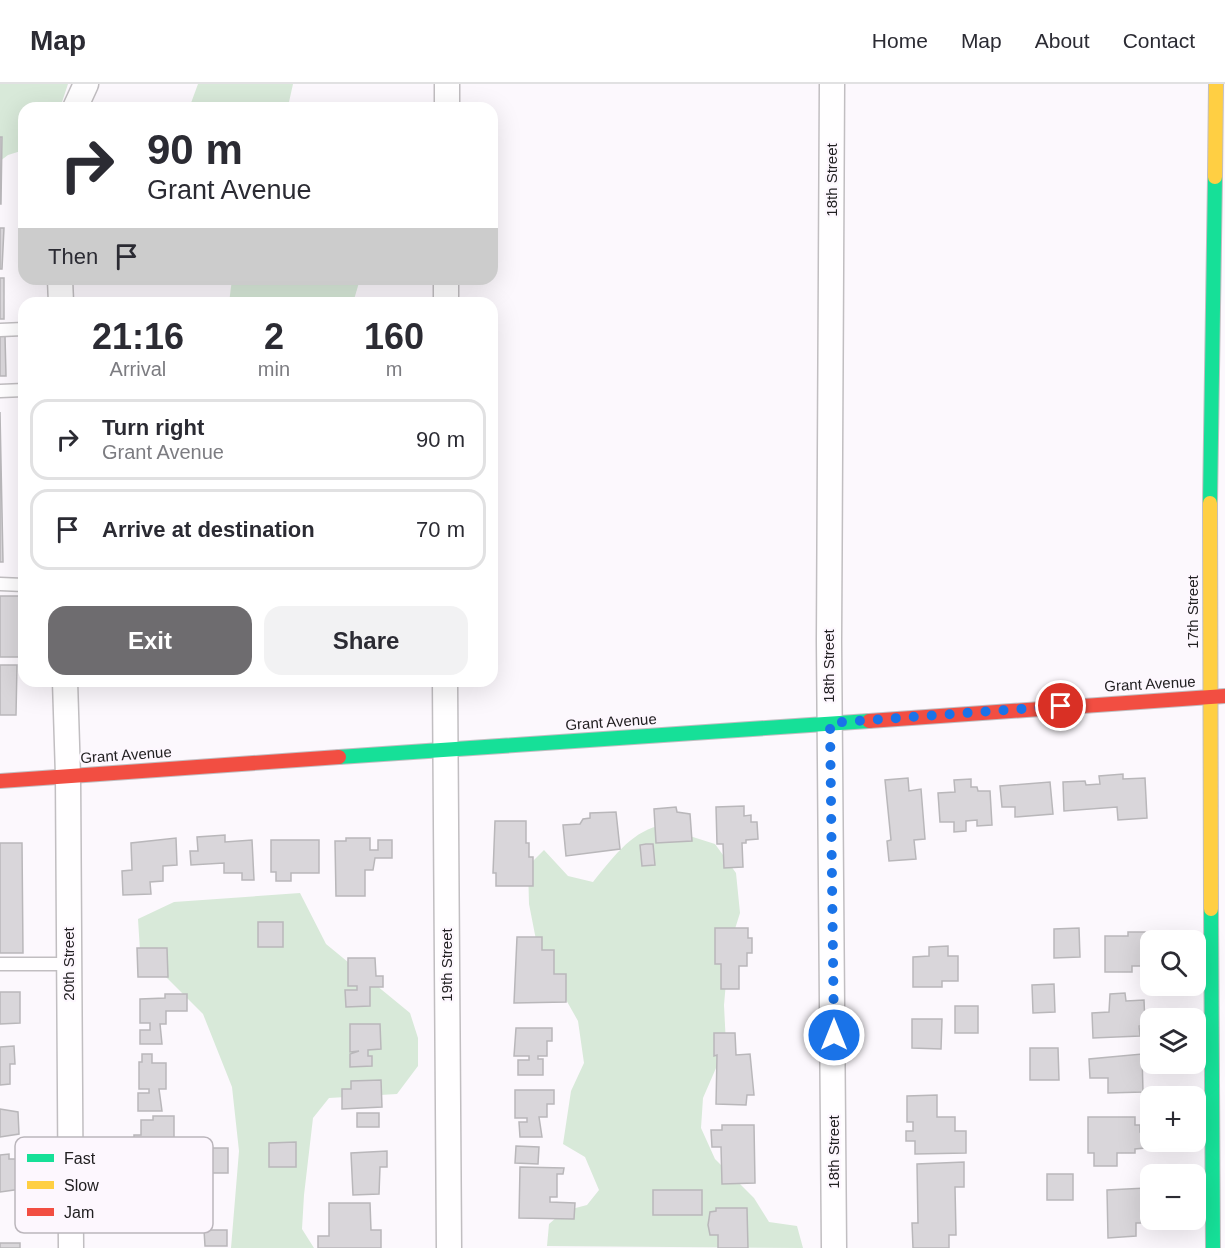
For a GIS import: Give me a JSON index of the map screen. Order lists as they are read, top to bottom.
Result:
{
  "streets": {
    "street": [
      "18th Street",
      "17th Street",
      "Grant Avenue",
      "20th Street",
      "19th Street"
    ]
  },
  "crossings": [
    ["18th Street", "Grant Avenue"],
    ["17th Street", "Grant Avenue"],
    ["Grant Avenue", "20th Street"],
    ["Grant Avenue", "19th Street"]
  ],
  "legend": ["Fast", "Slow", "Jam"],
  "page": {
    "header": "Map",
    "nav": [
      "Home",
      "Map",
      "About",
      "Contact"
    ],
    "turn": ["90 m", "Grant Avenue"],
    "then": "Then",
    "eta": [
      "21:16",
      "Arrival",
      "2",
      "min",
      "160",
      "m"
    ],
    "list": [
      {
        "name": "Turn right",
        "note": "Grant Avenue",
        "value": "90 m"
      },
      {
        "name": "Arrive at destination",
        "value": "70 m"
      }
    ],
    "buttons": ["Exit", "Share"],
    "map_buttons": ["+", "−"]
  }
}
